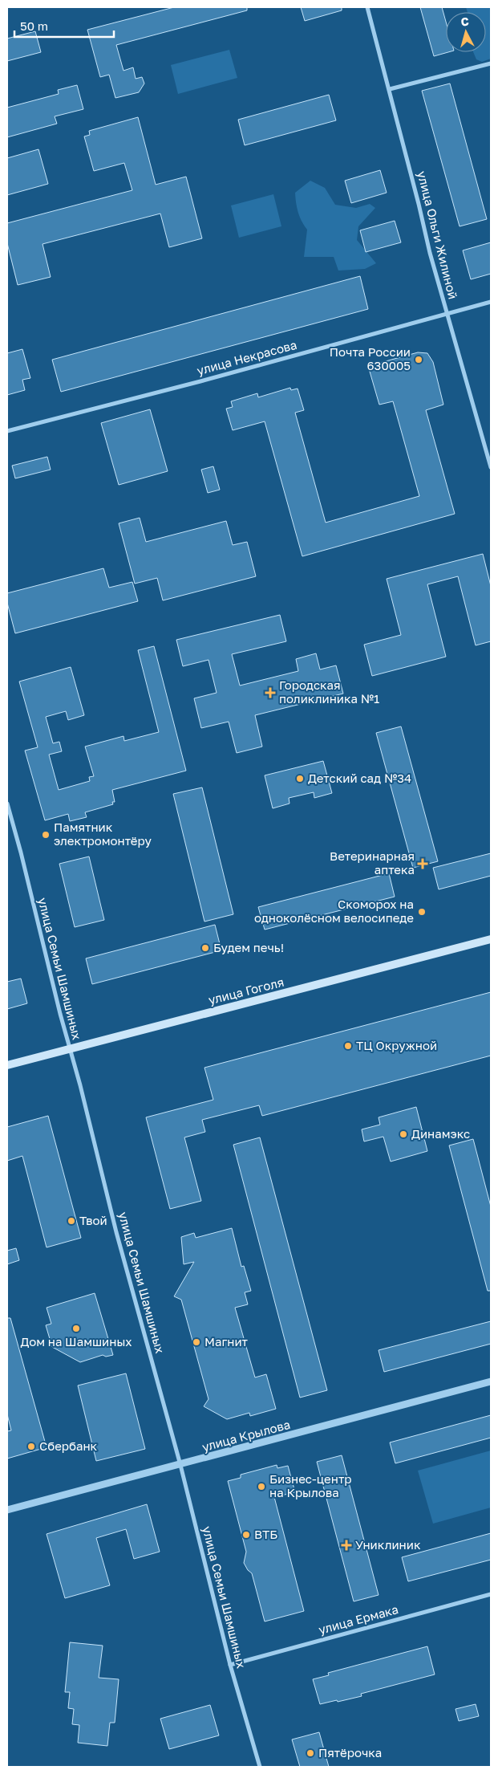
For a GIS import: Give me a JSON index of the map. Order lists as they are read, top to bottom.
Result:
{
  "streets": {
    "main road": ["улица Гоголя"],
    "street": [
      "улица Ольги Жилиной",
      "улица Некрасова",
      "улица Семьи Шамшиных",
      "улица Крылова",
      "улица Ермака"
    ]
  },
  "crossings": [
    ["улица Ольги Жилиной", "улица Некрасова"],
    ["улица Семьи Шамшиных", "улица Гоголя"],
    ["улица Семьи Шамшиных", "улица Крылова"],
    ["улица Семьи Шамшиных", "улица Ермака"]
  ],
  "places": {
    "other": [
      "Почта России 630005",
      "Детский сад №34",
      "Памятник электромонтёру",
      "Скоморох на одноколёсном велосипеде",
      "Будем печь!",
      "ТЦ Окружной",
      "Динамэкс",
      "Твой",
      "Дом на Шамшиных",
      "Магнит",
      "Сбербанк",
      "Бизнес-центр на Крылова",
      "ВТБ",
      "Пятёрочка"
    ],
    "health": ["Городская поликлиника №1", "Ветеринарная аптека", "Униклиник"]
  },
  "scale_bar": "50 m",
  "north": "top"
}
